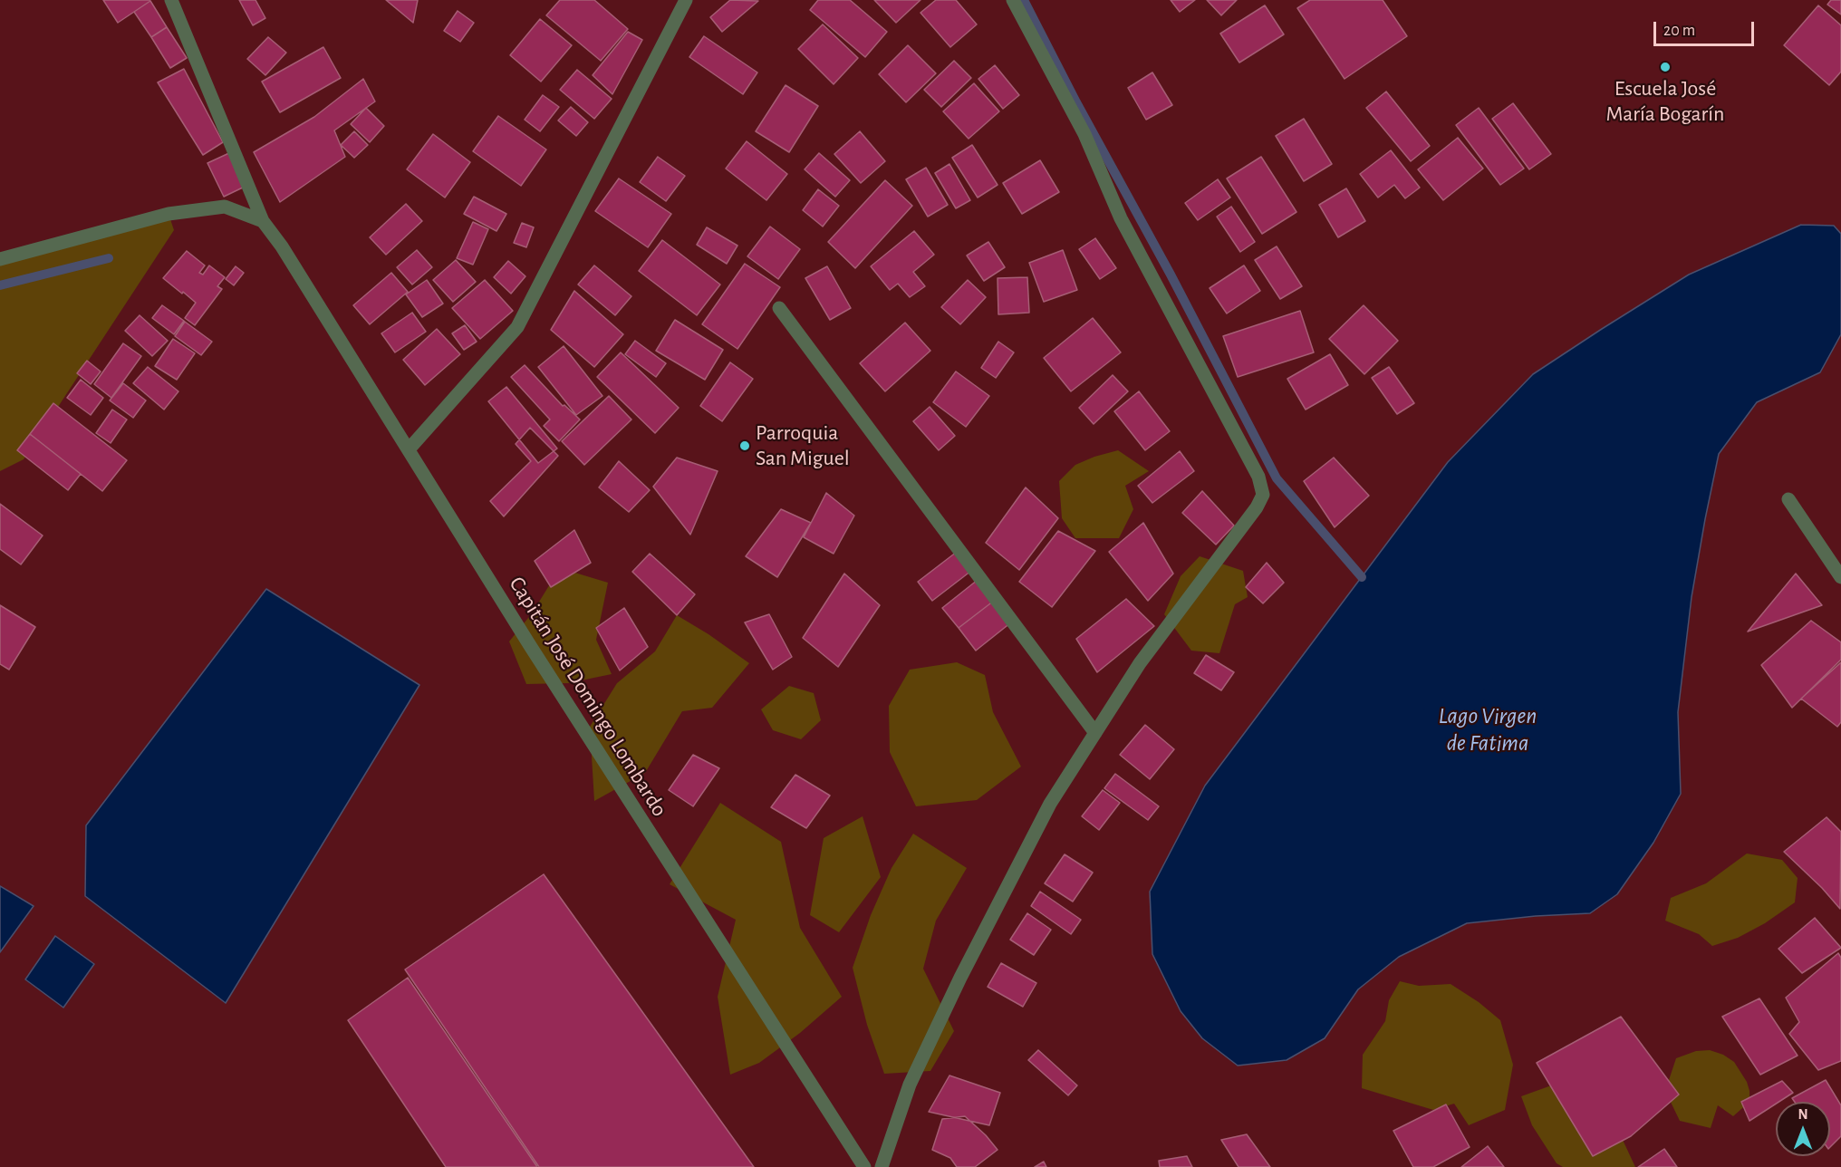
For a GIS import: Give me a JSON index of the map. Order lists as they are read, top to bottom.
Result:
{
  "streets": {
    "street": ["Capitán José Domingo Lombardo"]
  },
  "water": ["Lago Virgen de Fatima"],
  "places": ["Escuela José María Bogarín", "Parroquia San Miguel"],
  "scale_bar": "20 m",
  "north": "top"
}
